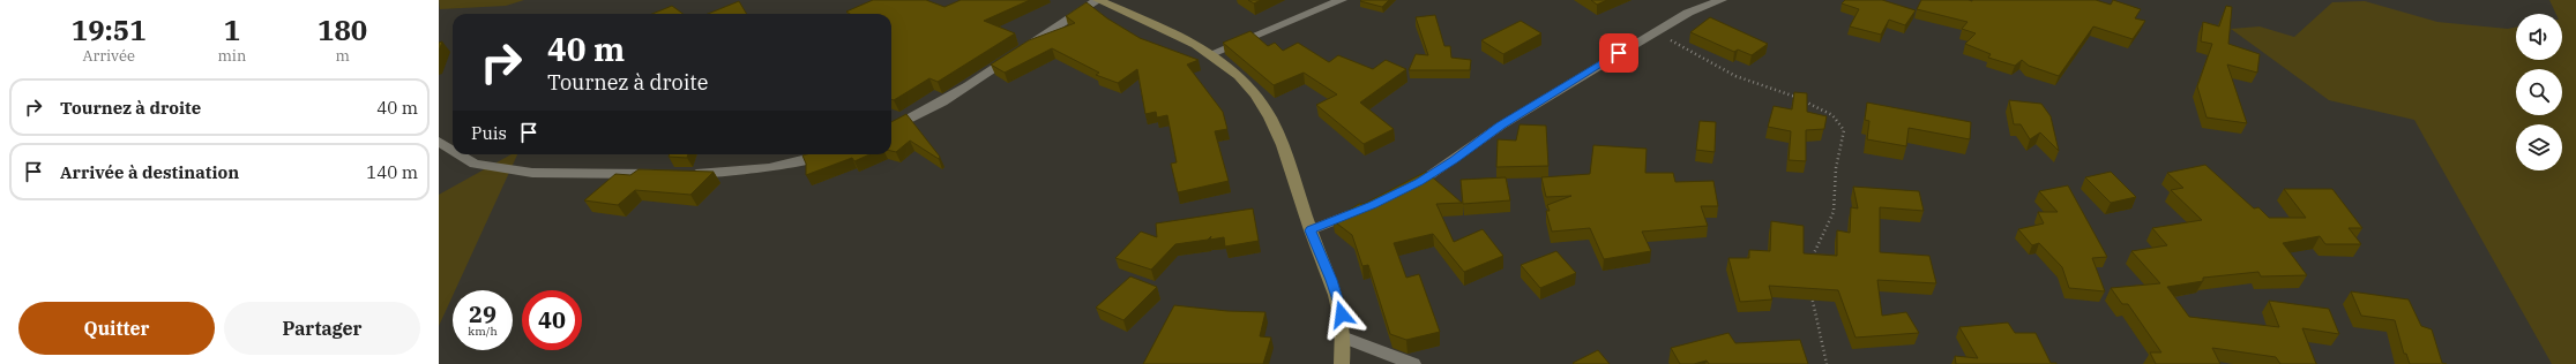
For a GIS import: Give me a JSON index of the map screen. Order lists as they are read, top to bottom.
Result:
{
  "page": {
    "eta": [
      "19:51",
      "Arrivée",
      "1",
      "min",
      "180",
      "m"
    ],
    "turn": ["40 m", "Tournez à droite"],
    "list": [
      {
        "name": "Tournez à droite",
        "value": "40 m"
      },
      {
        "name": "Arrivée à destination",
        "value": "140 m"
      }
    ],
    "then": "Puis",
    "speed": "29 km/h",
    "limit": "40",
    "buttons": ["Quitter", "Partager"]
  }
}
